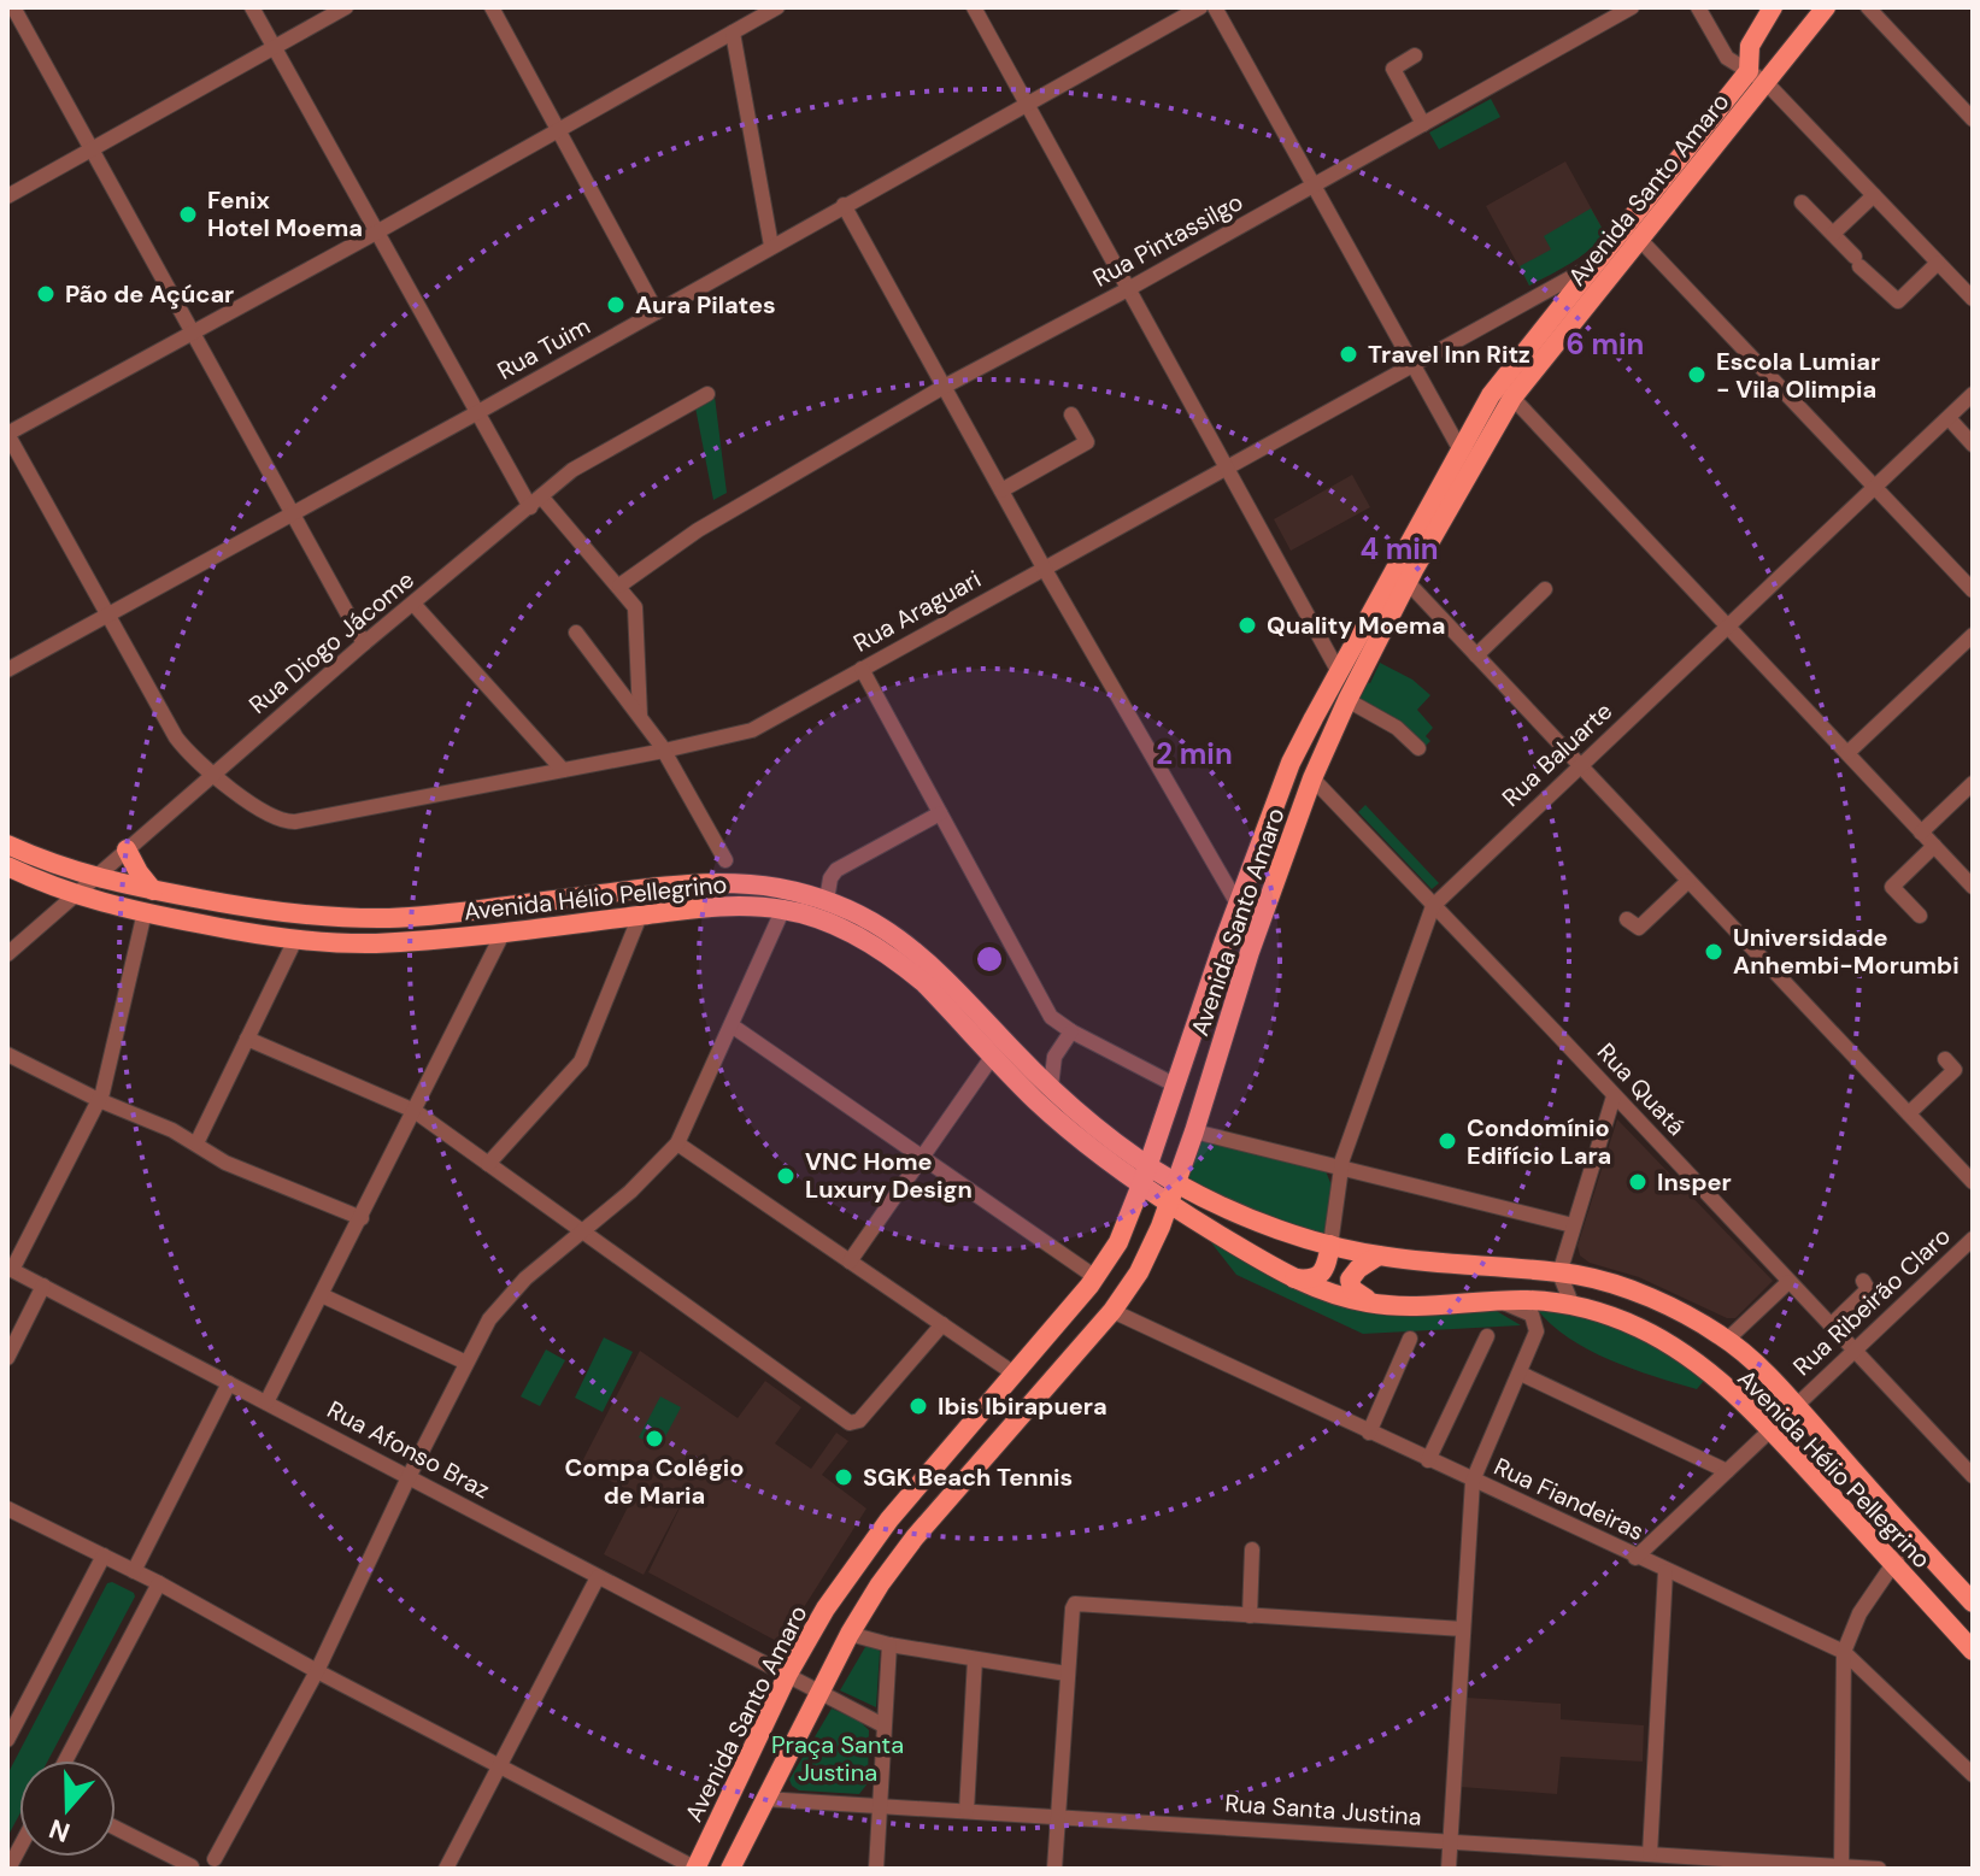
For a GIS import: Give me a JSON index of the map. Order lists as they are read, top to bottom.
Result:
{
  "streets": {
    "main road": ["Avenida Santo Amaro", "Avenida Hélio Pellegrino"],
    "street": [
      "Rua Pintassilgo",
      "Rua Tuim",
      "Rua Araguari",
      "Rua Diogo Jácome",
      "Rua Baluarte",
      "Rua Quatá",
      "Rua Ribeirão Claro",
      "Rua Afonso Braz",
      "Rua Fiandeiras",
      "Rua Santa Justina"
    ]
  },
  "crossings": [
    ["Avenida Santo Amaro", "Rua Araguari"],
    ["Avenida Santo Amaro", "Avenida Hélio Pellegrino"],
    ["Avenida Santo Amaro", "Rua Quatá"],
    ["Avenida Santo Amaro", "Rua Afonso Braz"],
    ["Avenida Santo Amaro", "Rua Fiandeiras"],
    ["Avenida Santo Amaro", "Rua Santa Justina"],
    ["Rua Tuim", "Rua Araguari"],
    ["Rua Araguari", "Rua Diogo Jácome"],
    ["Rua Diogo Jácome", "Avenida Hélio Pellegrino"],
    ["Rua Baluarte", "Avenida Hélio Pellegrino"],
    ["Rua Baluarte", "Rua Quatá"],
    ["Avenida Hélio Pellegrino", "Rua Ribeirão Claro"],
    ["Rua Quatá", "Rua Ribeirão Claro"],
    ["Rua Ribeirão Claro", "Rua Fiandeiras"]
  ],
  "parks": ["Praça Santa Justina"],
  "places": [
    "Fenix Hotel Moema",
    "Pão de Açúcar",
    "Aura Pilates",
    "Travel Inn Ritz",
    "Escola Lumiar - Vila Olimpia",
    "Quality Moema",
    "Universidade Anhembi-Morumbi",
    "Condomínio Edifício Lara",
    "VNC Home Luxury Design",
    "Insper",
    "Ibis Ibirapuera",
    "Compa Colégio de Maria",
    "SGK Beach Tennis"
  ],
  "north": "bottom",
  "rings": ["6 min", "4 min", "2 min"]
}
